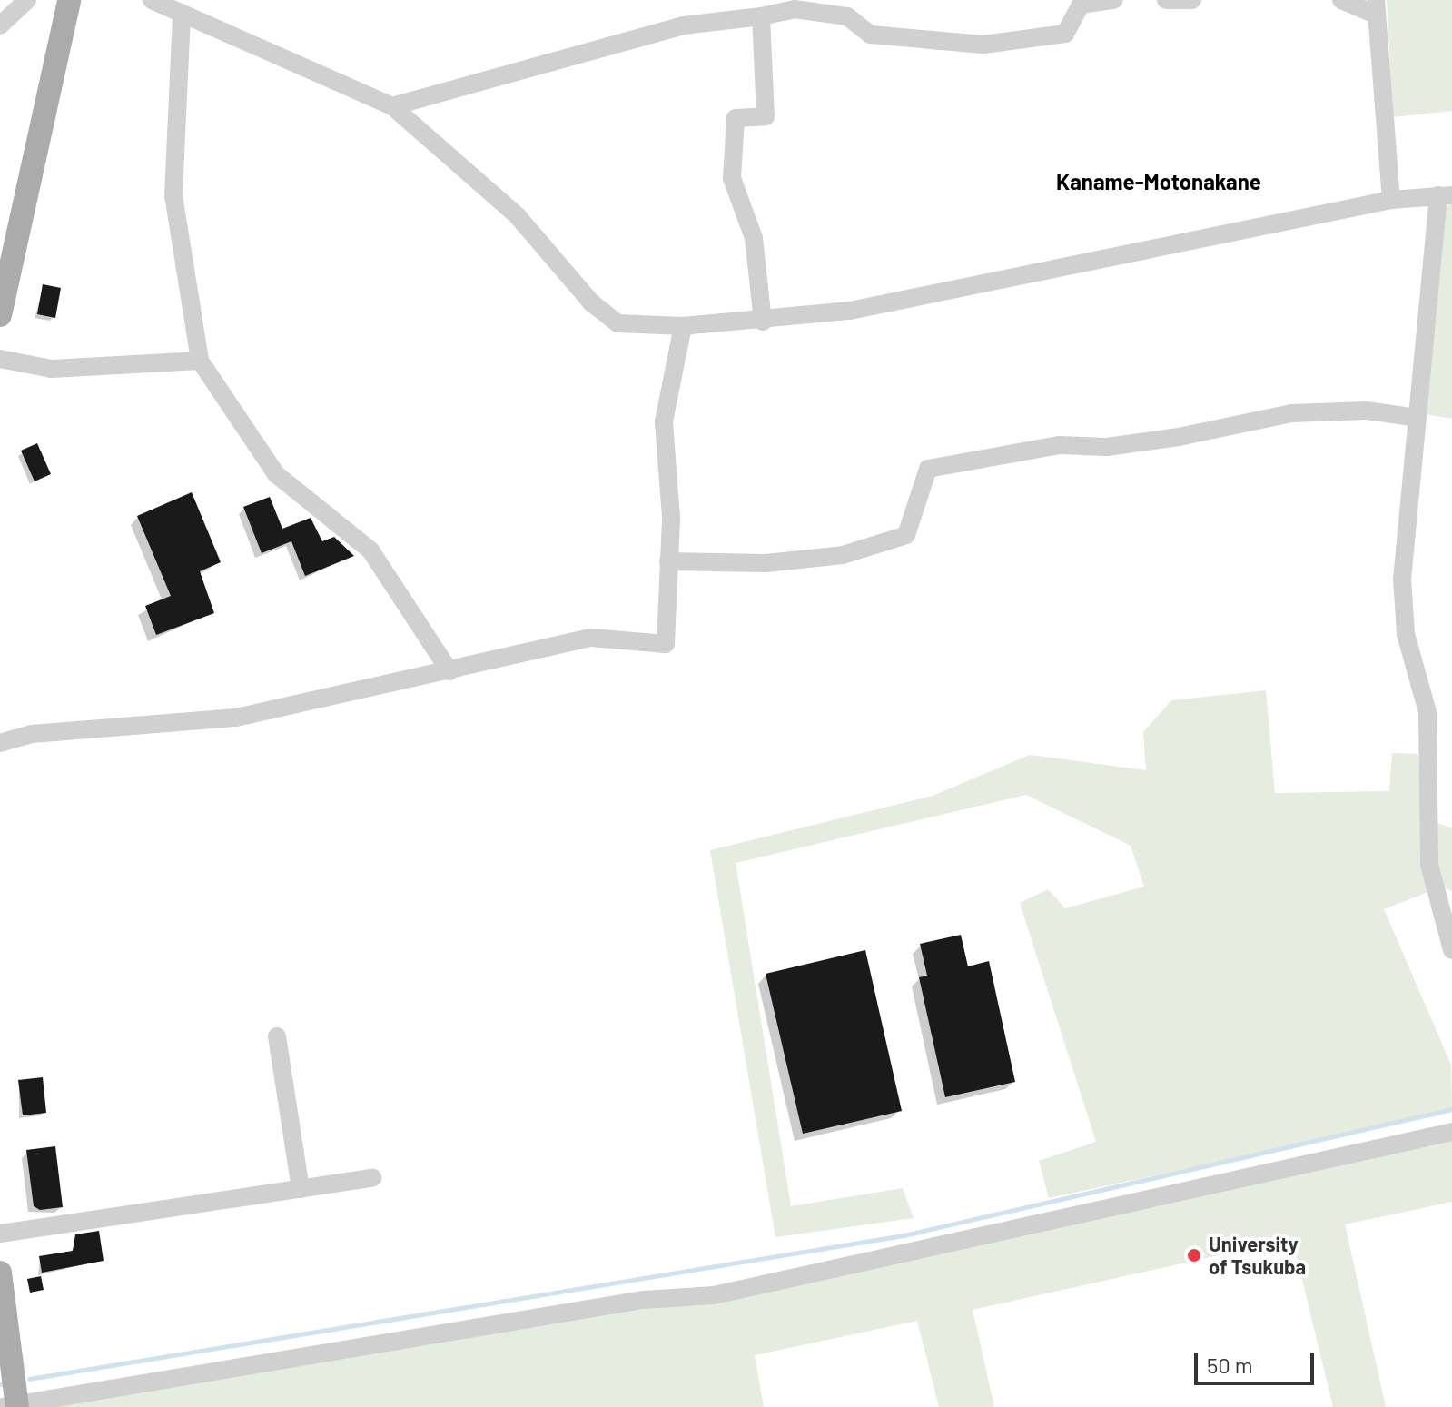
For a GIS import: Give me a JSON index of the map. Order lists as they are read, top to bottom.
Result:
{
  "districts": ["Kaname-Motonakane"],
  "places": ["University of Tsukuba"],
  "scale_bar": "50 m"
}
